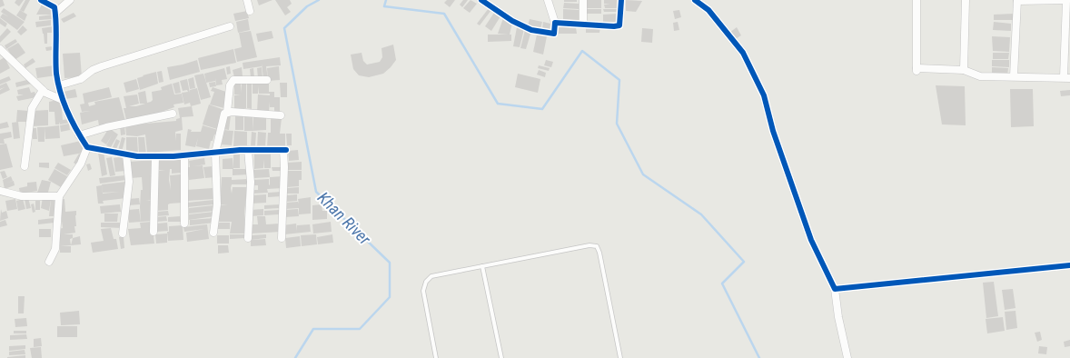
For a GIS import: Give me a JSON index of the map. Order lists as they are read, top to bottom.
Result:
{
  "water": ["Khan River"]
}
